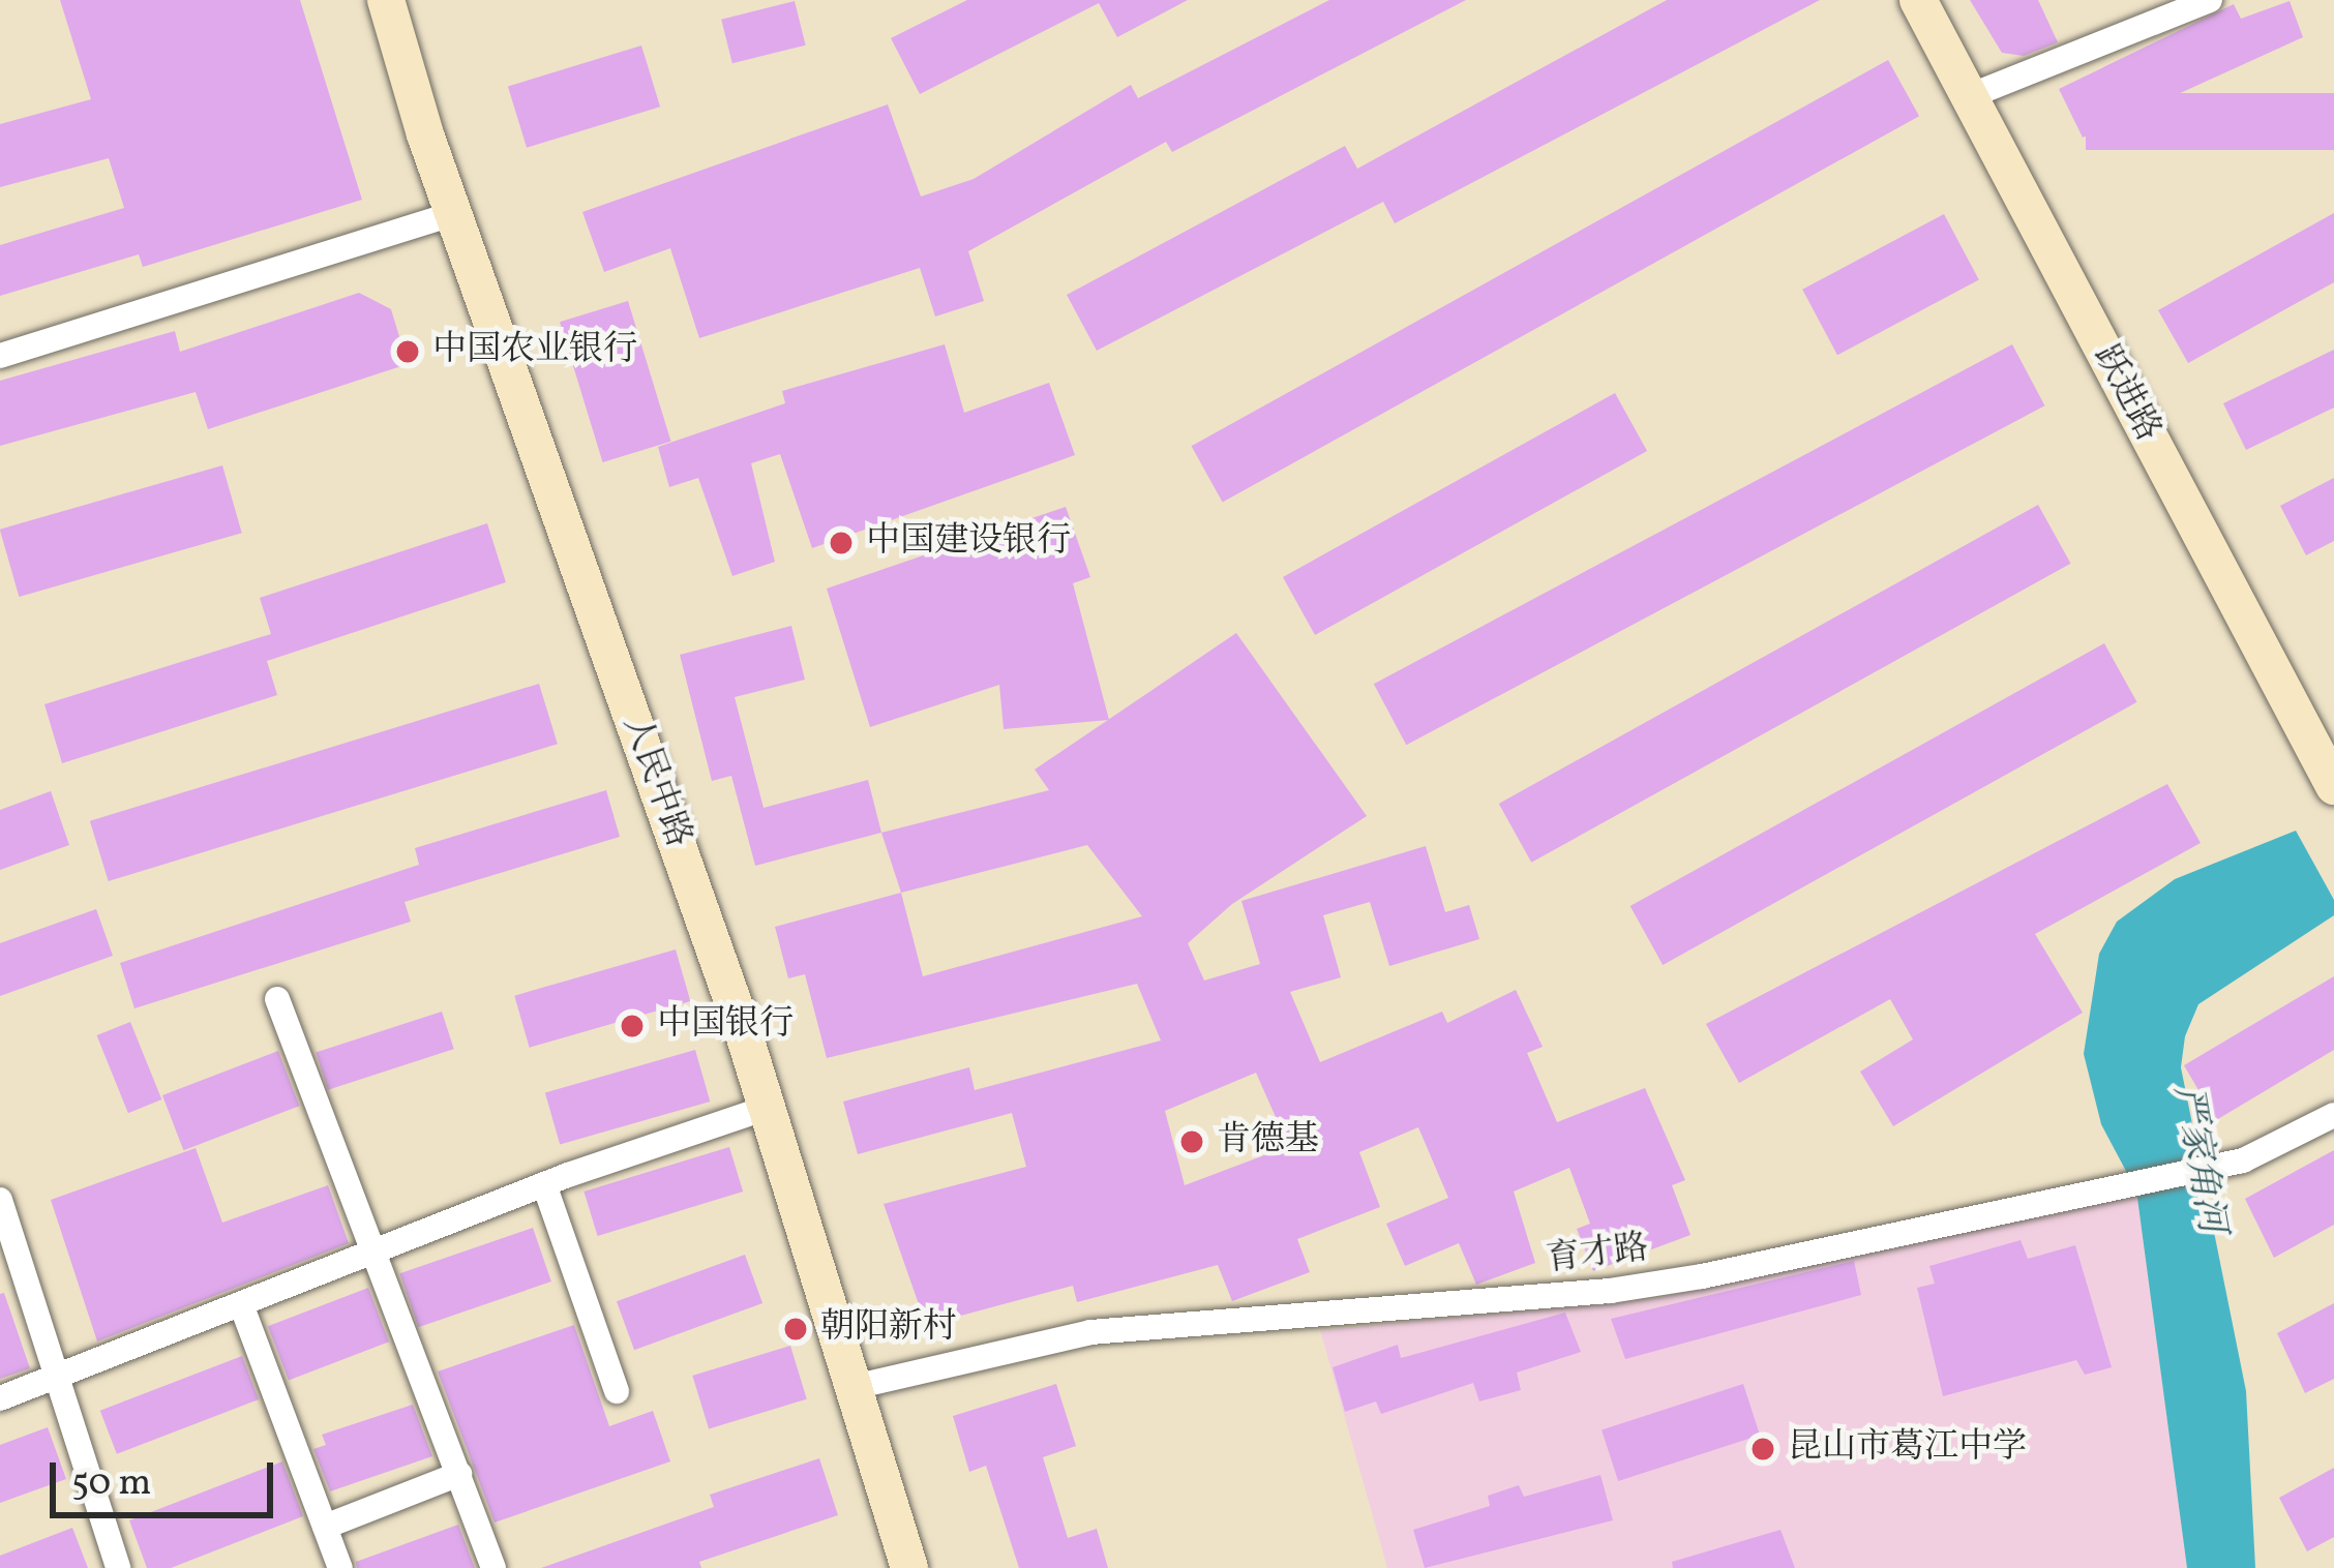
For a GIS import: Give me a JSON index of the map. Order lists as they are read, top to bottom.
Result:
{
  "streets": {
    "street": ["跃进路", "人民中路", "育才路"]
  },
  "crossings": [
    ["人民中路", "育才路"]
  ],
  "water": ["严家角河"],
  "places": [
    "中国农业银行",
    "中国建设银行",
    "中国银行",
    "肯德基",
    "朝阳新村",
    "昆山市葛江中学"
  ],
  "scale_bar": "50 m"
}
